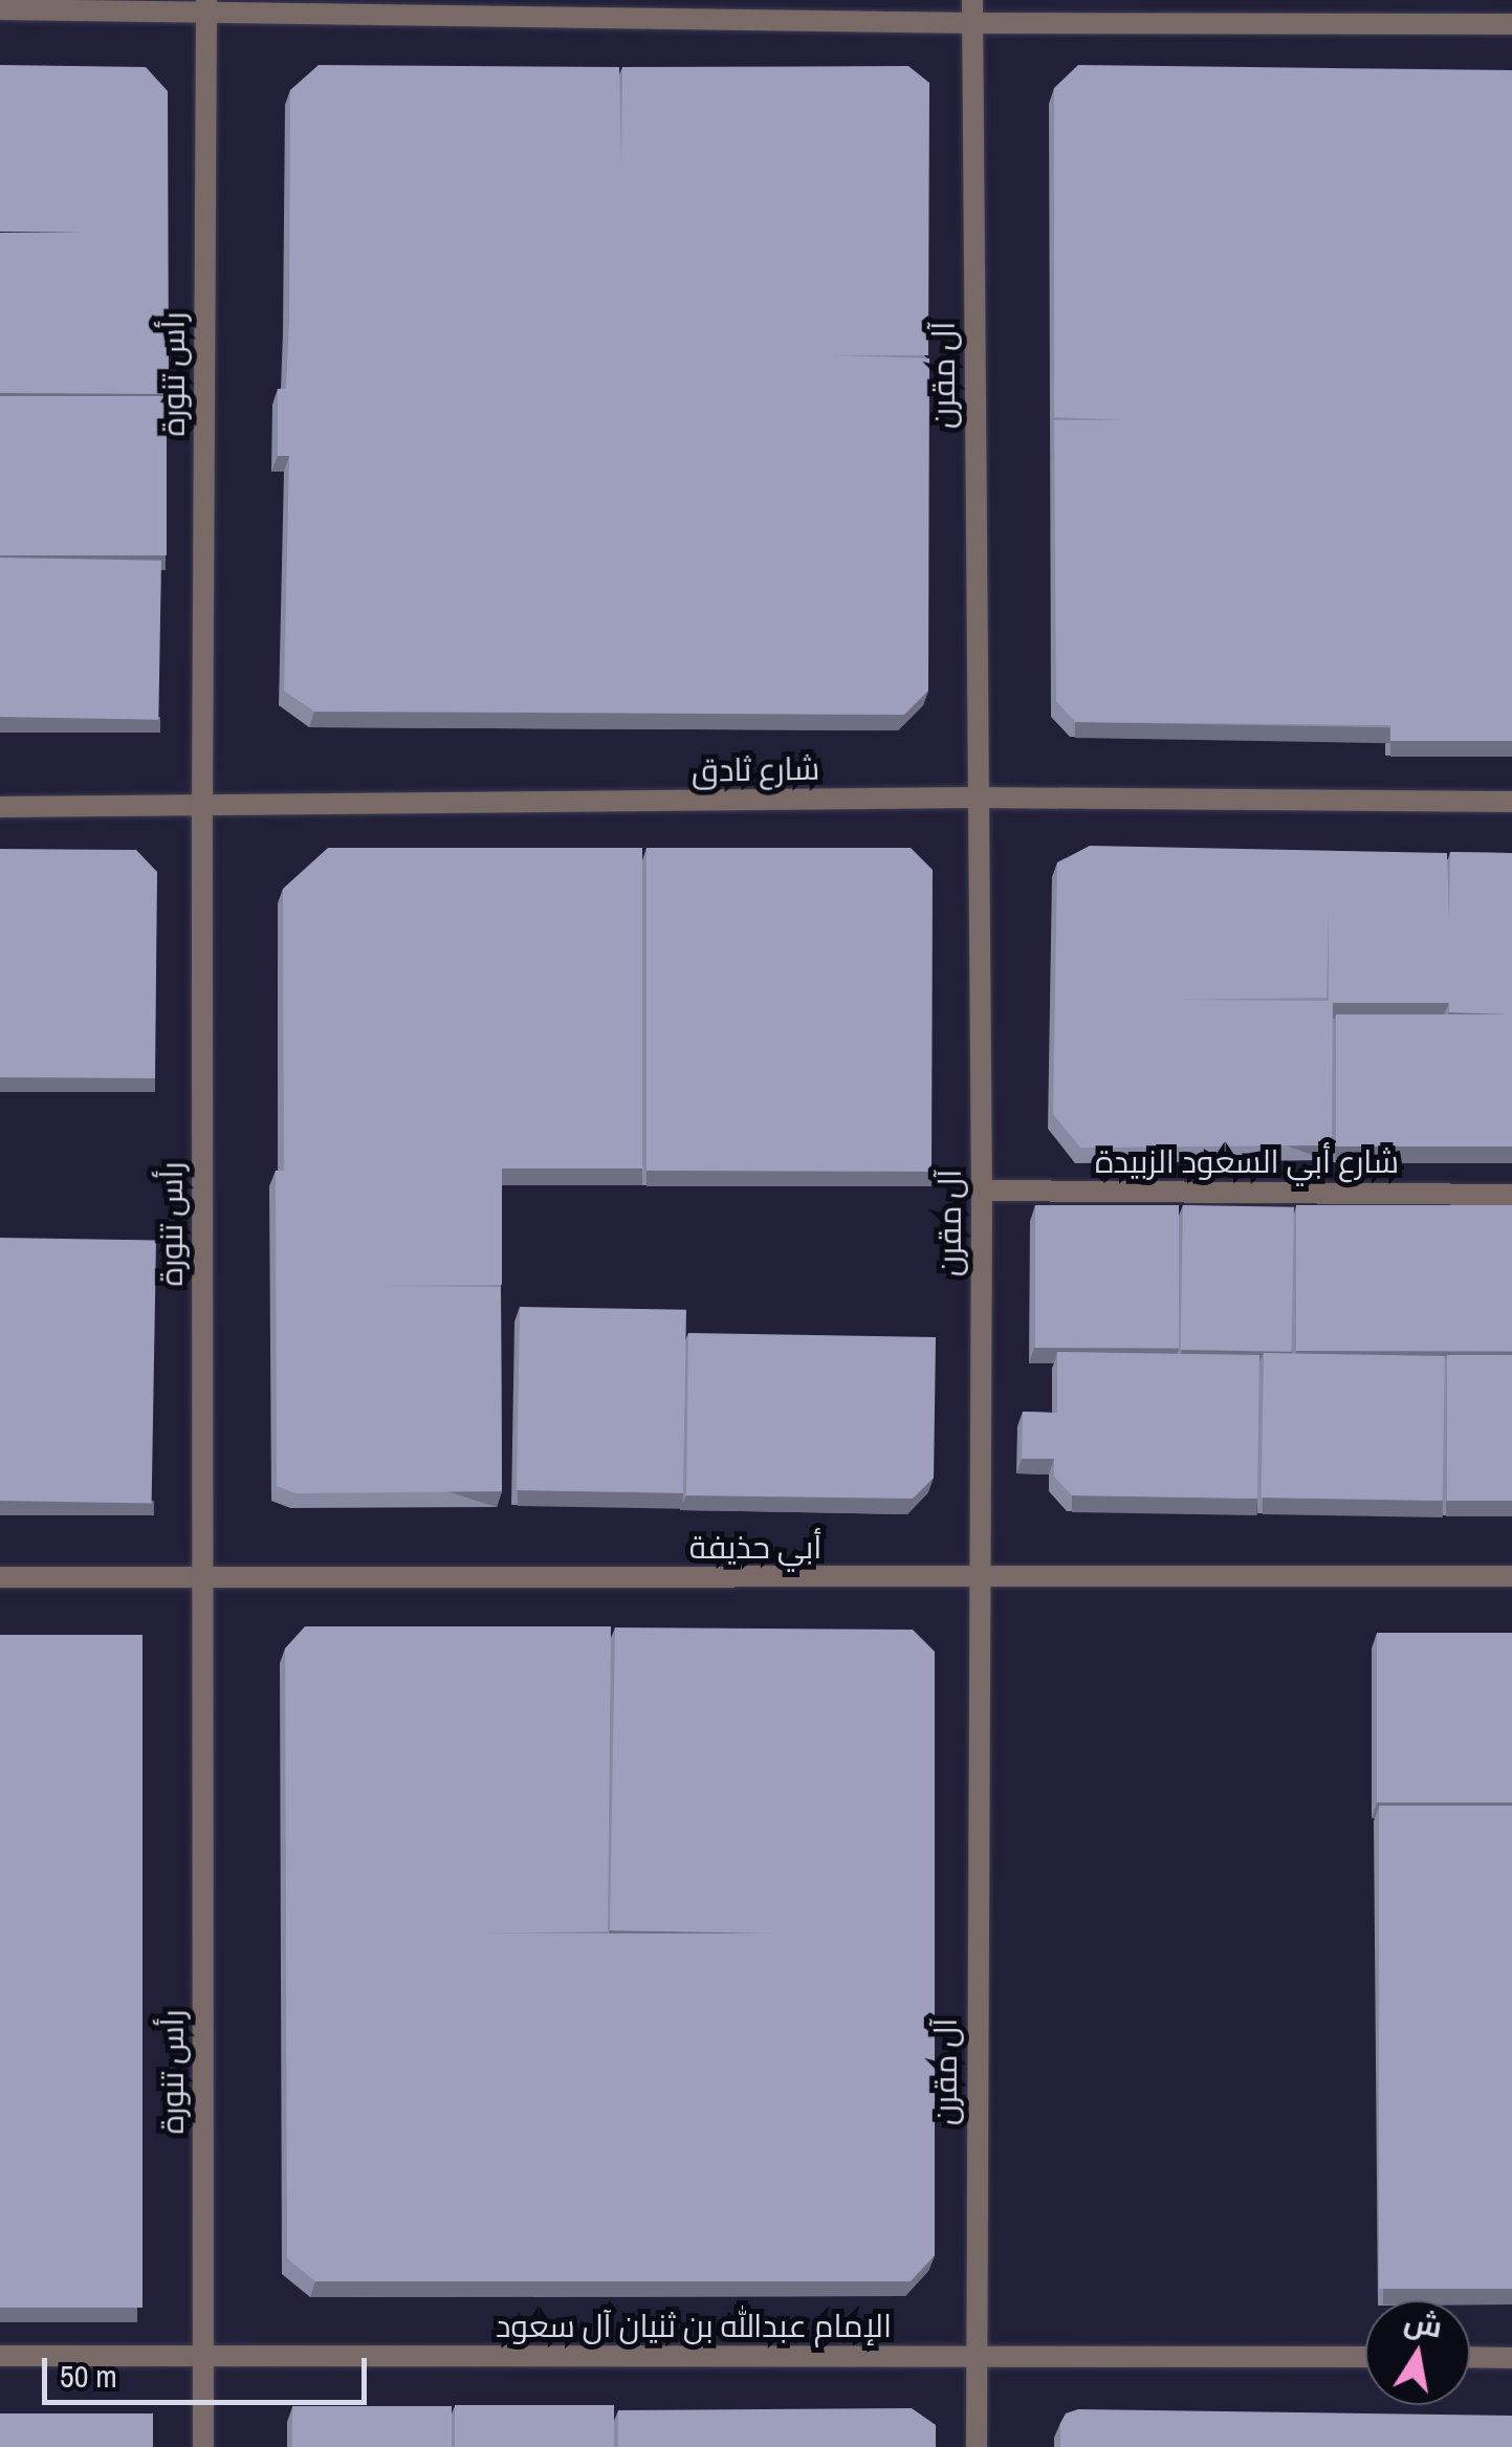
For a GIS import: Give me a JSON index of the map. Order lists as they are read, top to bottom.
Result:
{
  "streets": {
    "street": [
      "رأس تنورة",
      "آل مقرن",
      "شارع ثادق",
      "شارع أبي السعود الزبيدة",
      "أبي حذيفة",
      "الإمام عبدالله بن ثنيان آل سعود"
    ]
  },
  "crossings": [
    ["رأس تنورة", "شارع ثادق"],
    ["رأس تنورة", "أبي حذيفة"],
    ["رأس تنورة", "الإمام عبدالله بن ثنيان آل سعود"],
    ["آل مقرن", "شارع ثادق"],
    ["آل مقرن", "شارع أبي السعود الزبيدة"],
    ["آل مقرن", "أبي حذيفة"],
    ["آل مقرن", "الإمام عبدالله بن ثنيان آل سعود"]
  ],
  "scale_bar": "50 m",
  "north": "top"
}
